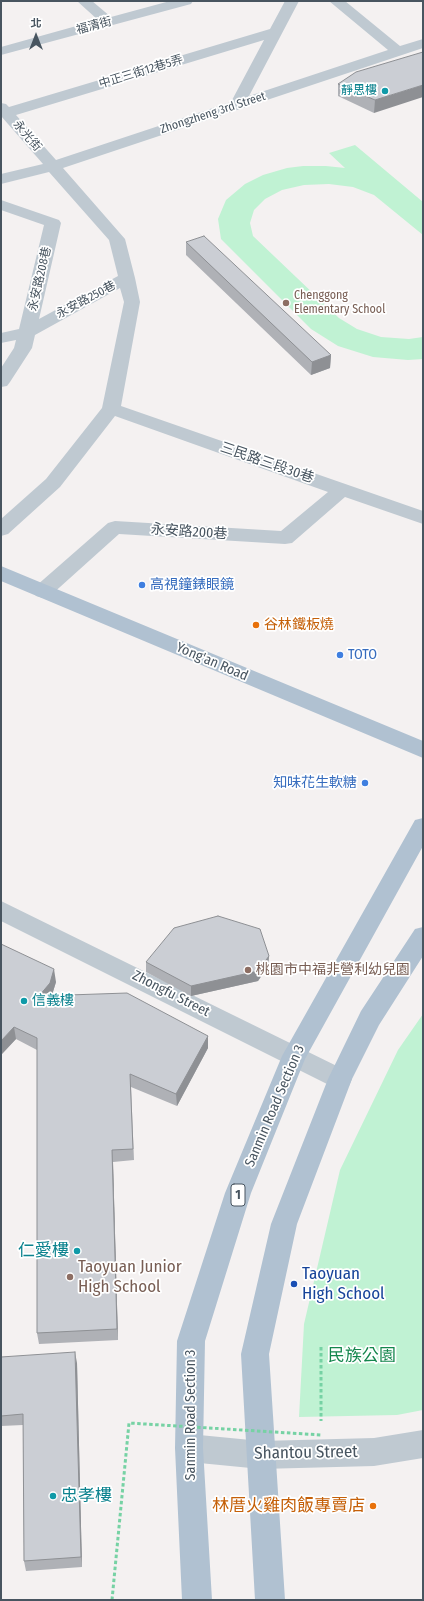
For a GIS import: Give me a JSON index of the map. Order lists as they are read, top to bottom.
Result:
{
  "streets": {
    "main road": ["Yong'an Road", "Sanmin Road Section 3", "1"],
    "street": [
      "福清街",
      "中正三街12巷5弄",
      "Zhongzheng 3rd Street",
      "永光街",
      "永安路208巷",
      "永安路250巷",
      "三民路三段30巷",
      "永安路200巷",
      "Zhongfu Street",
      "Shantou Street"
    ]
  },
  "crossings": [
    ["中正三街12巷5弄", "永光街"],
    ["Zhongzheng 3rd Street", "永光街"],
    ["永光街", "永安路250巷"],
    ["永光街", "三民路三段30巷"],
    ["永安路208巷", "永安路250巷"],
    ["三民路三段30巷", "永安路200巷"],
    ["永安路200巷", "Yong'an Road"],
    ["Zhongfu Street", "Sanmin Road Section 3"],
    ["Sanmin Road Section 3", "Shantou Street"]
  ],
  "parks": ["民族公園"],
  "places": [
    "靜思樓",
    "Chenggong Elementary School",
    "高視鐘錶眼鏡",
    "谷林鐵板燒",
    "TOTO",
    "知味花生軟糖",
    "桃園市中福非營利幼兒園",
    "信義樓",
    "仁愛樓",
    "Taoyuan Junior High School",
    "Taoyuan High School",
    "忠孝樓",
    "林厝火雞肉飯專賣店"
  ],
  "north": "top"
}
